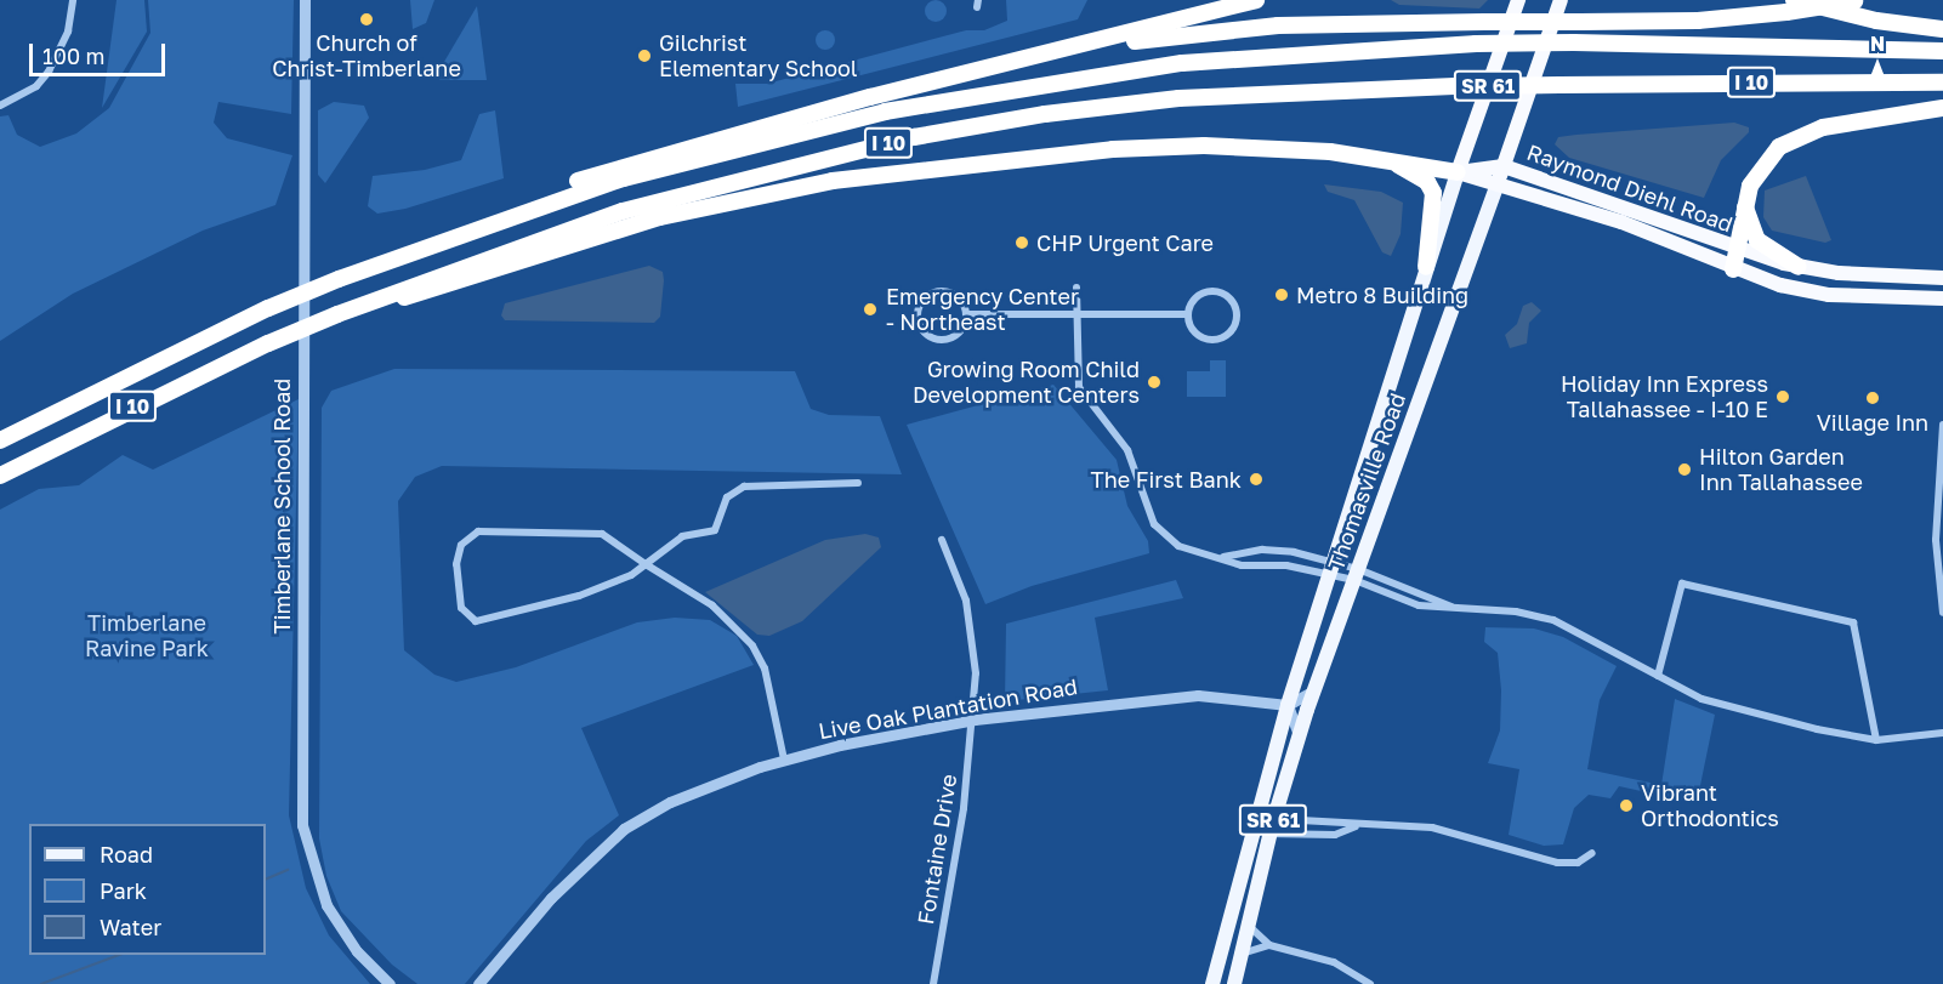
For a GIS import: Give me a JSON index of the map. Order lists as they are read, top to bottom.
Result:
{
  "streets": {
    "highway": [
      "I 10",
      "SR 61",
      "Raymond Diehl Road",
      "Thomasville Road"
    ],
    "street": ["Timberlane School Road", "Live Oak Plantation Road", "Fontaine Drive"]
  },
  "crossings": [
    ["Raymond Diehl Road", "Thomasville Road"],
    ["Thomasville Road", "Live Oak Plantation Road"],
    ["Live Oak Plantation Road", "Fontaine Drive"]
  ],
  "parks": ["Timberlane Ravine Park"],
  "places": [
    "Church of Christ-Timberlane",
    "Gilchrist Elementary School",
    "CHP Urgent Care",
    "Metro 8 Building",
    "Emergency Center - Northeast",
    "Growing Room Child Development Centers",
    "Holiday Inn Express Tallahassee - I-10 E",
    "Village Inn",
    "Hilton Garden Inn Tallahassee",
    "The First Bank",
    "Vibrant Orthodontics"
  ],
  "legend": ["Road", "Park", "Water"],
  "scale_bar": "100 m",
  "north": "top"
}
